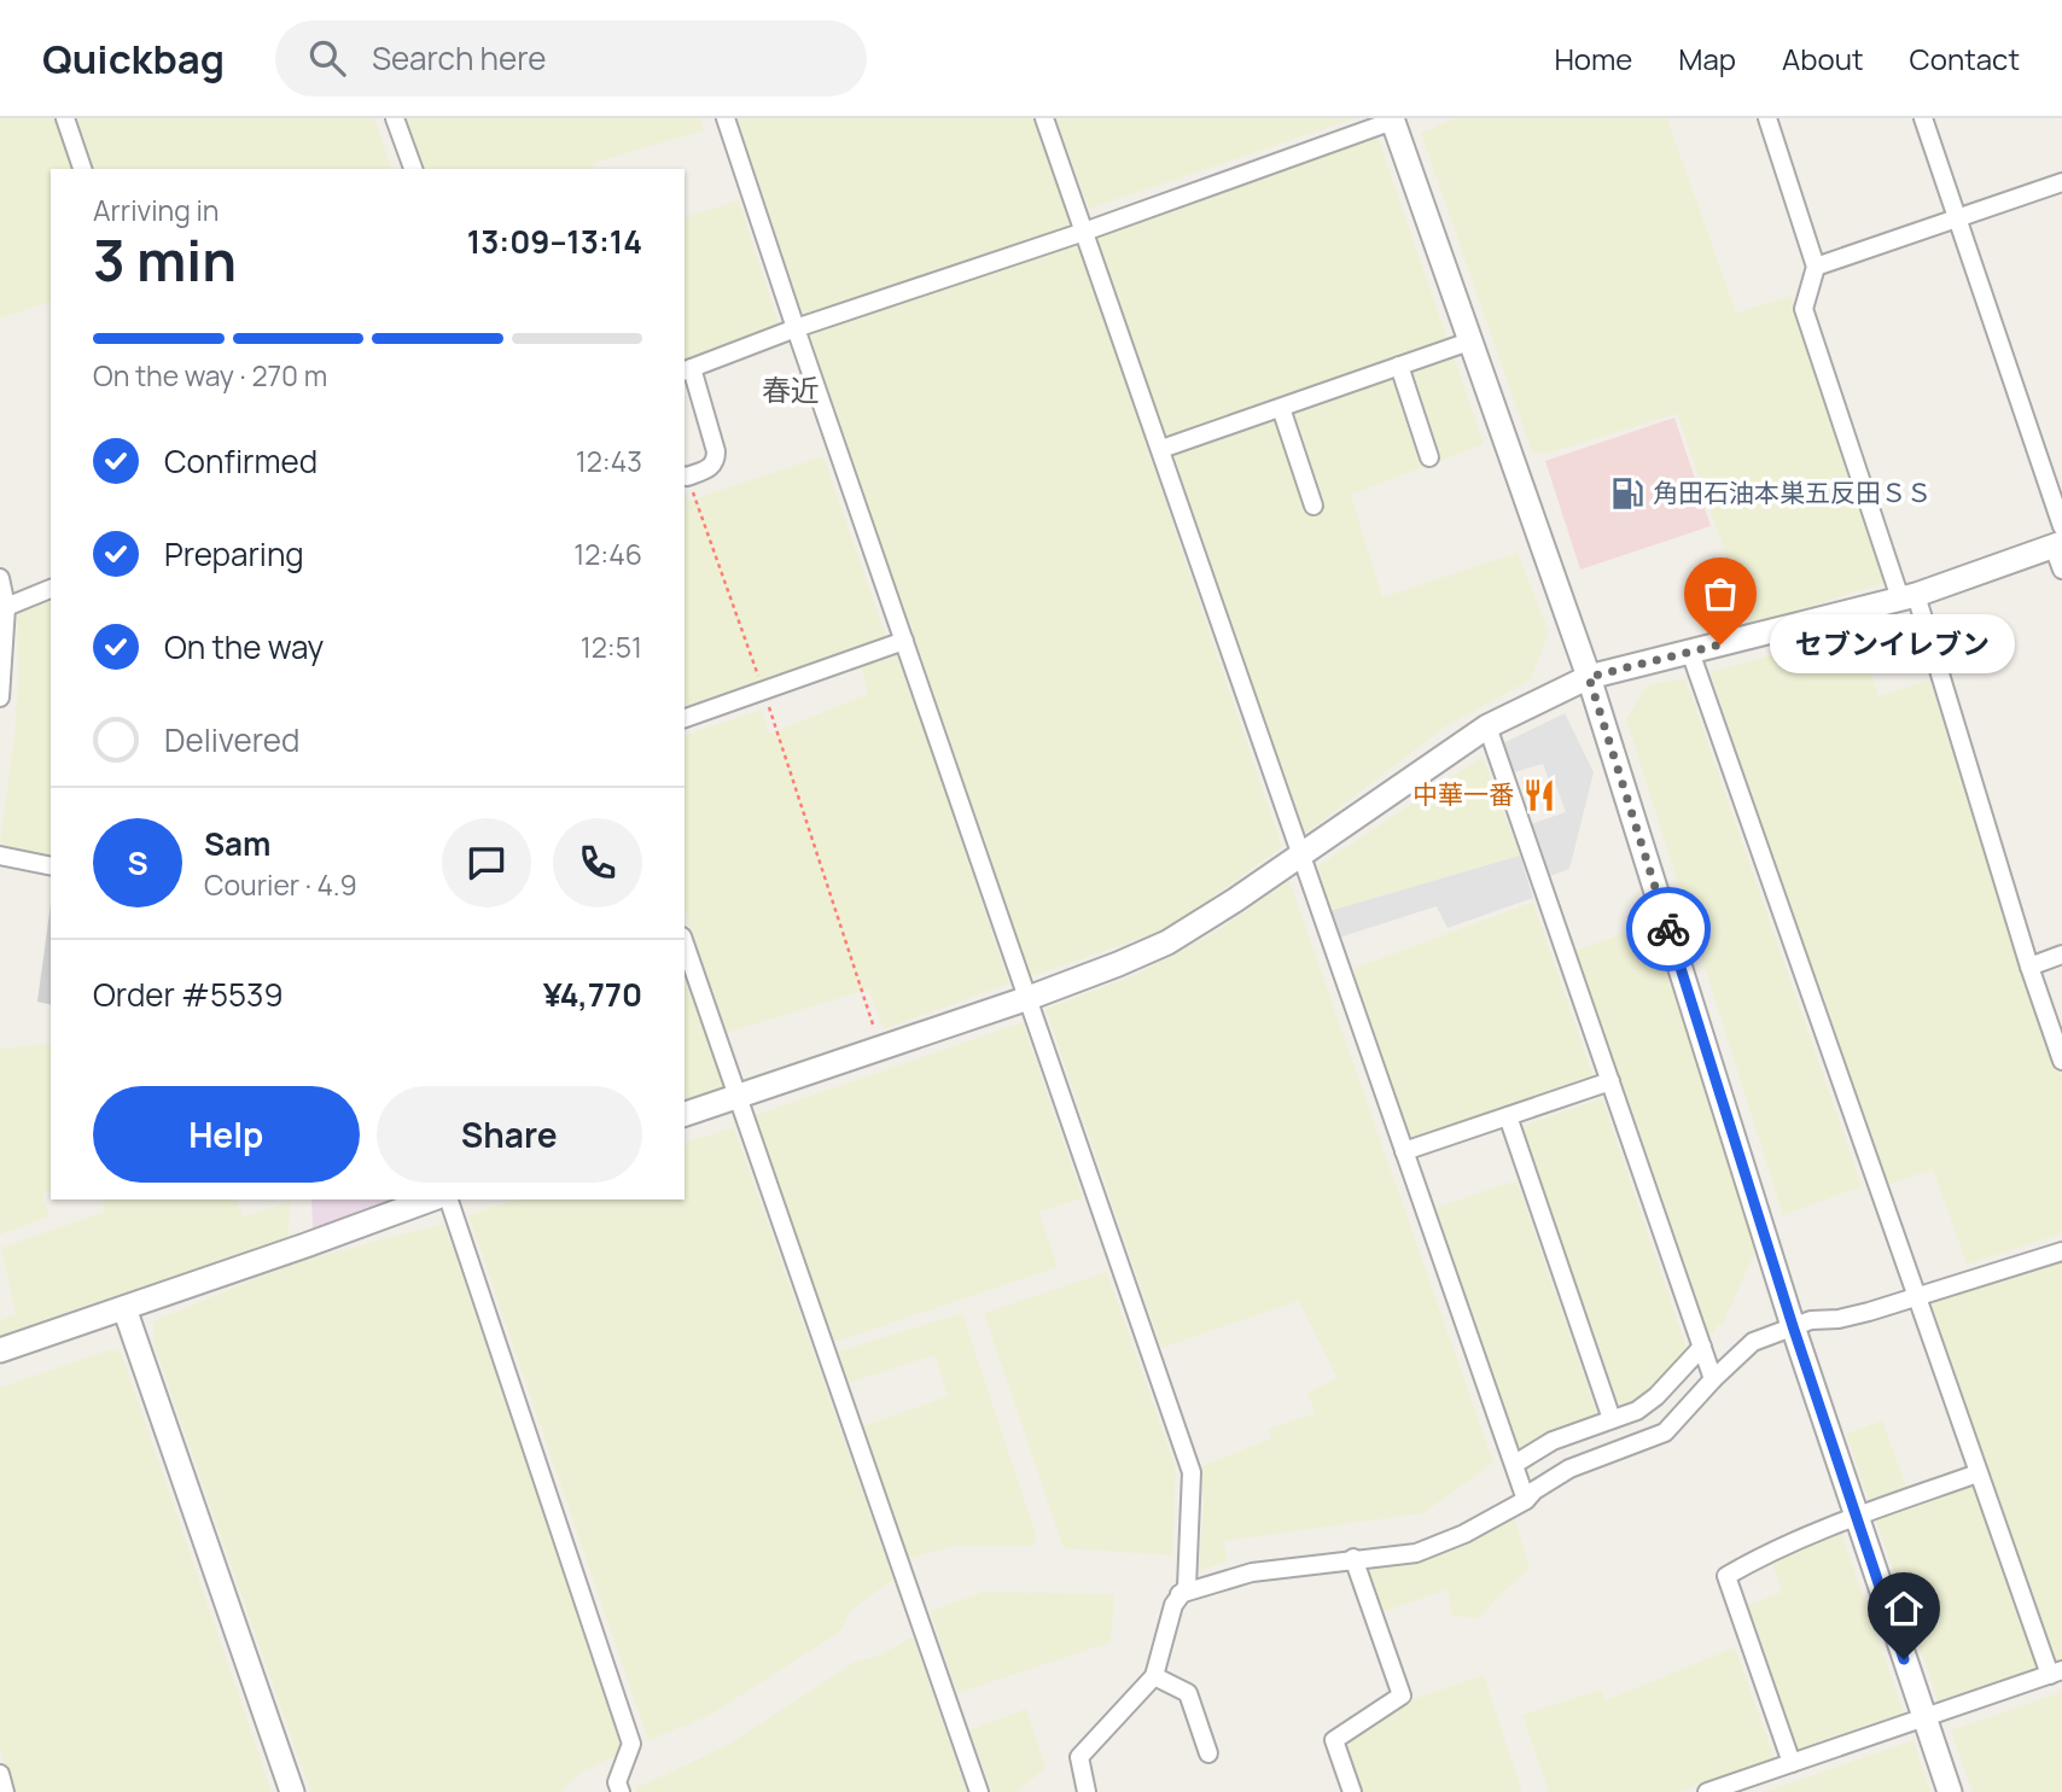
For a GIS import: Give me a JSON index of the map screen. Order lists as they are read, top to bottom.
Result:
{
  "districts": ["春近"],
  "places": {
    "fuel station": ["角田石油本巣五反田ＳＳ"],
    "other": ["セブンイレブン"],
    "restaurant": ["中華一番"]
  },
  "page": {
    "header": "Quickbag",
    "search": "Search here",
    "nav": [
      "Home",
      "Map",
      "About",
      "Contact"
    ],
    "heading": ["3 min", "Arriving in", "13:09–13:14"],
    "panel": [
      "Sam",
      "Courier · 4.9",
      "Order #5539",
      "¥4,770"
    ],
    "bar": "On the way · 270 m",
    "list": [
      ["Confirmed", "12:43"],
      ["Preparing", "12:46"],
      ["On the way", "12:51"],
      "Delivered"
    ],
    "bubble": "セブンイレブン",
    "round": "S",
    "buttons": ["Help", "Share"]
  }
}
